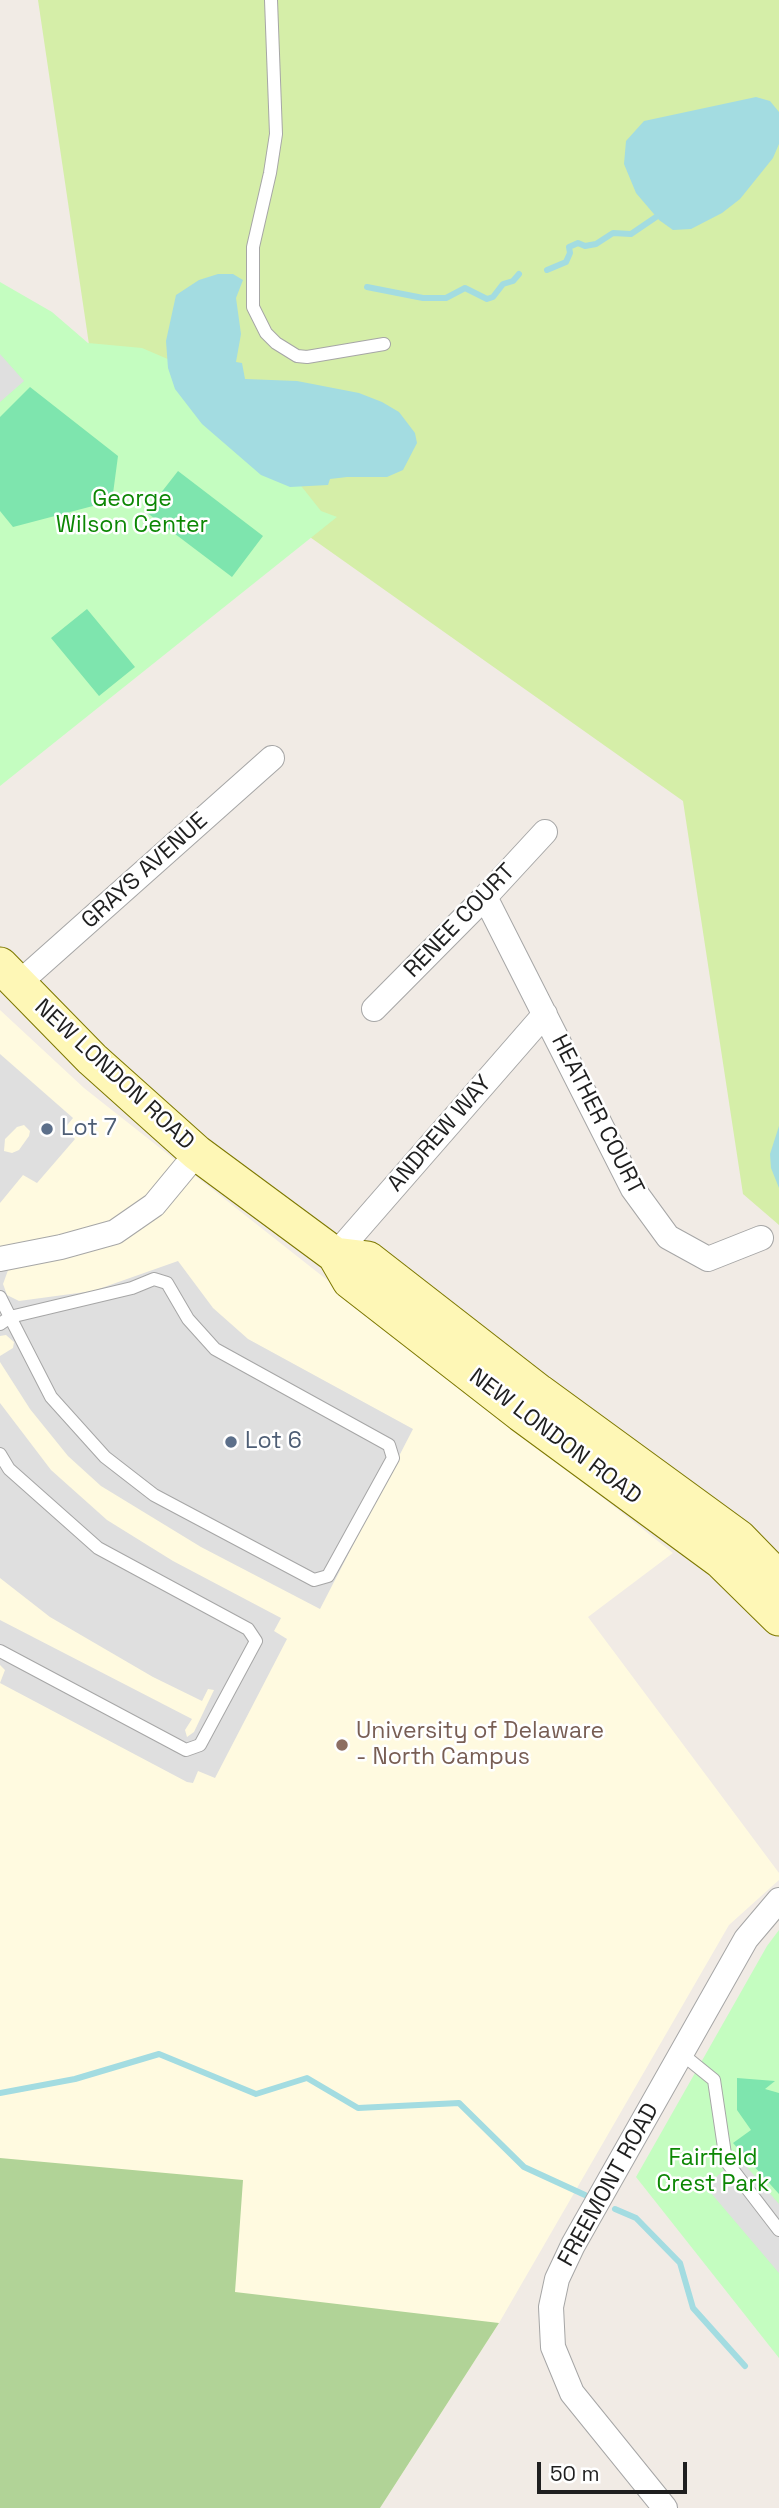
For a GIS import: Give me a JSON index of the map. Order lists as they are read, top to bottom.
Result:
{
  "streets": {
    "main road": ["NEW LONDON ROAD"],
    "street": [
      "GRAYS AVENUE",
      "RENEE COURT",
      "HEATHER COURT",
      "ANDREW WAY",
      "FREEMONT ROAD"
    ]
  },
  "crossings": [
    ["GRAYS AVENUE", "NEW LONDON ROAD"],
    ["RENEE COURT", "HEATHER COURT"],
    ["NEW LONDON ROAD", "ANDREW WAY"],
    ["HEATHER COURT", "ANDREW WAY"]
  ],
  "parks": ["George Wilson Center", "Fairfield Crest Park"],
  "places": ["Lot 7", "Lot 6", "University of Delaware - North Campus"],
  "scale_bar": "50 m"
}
